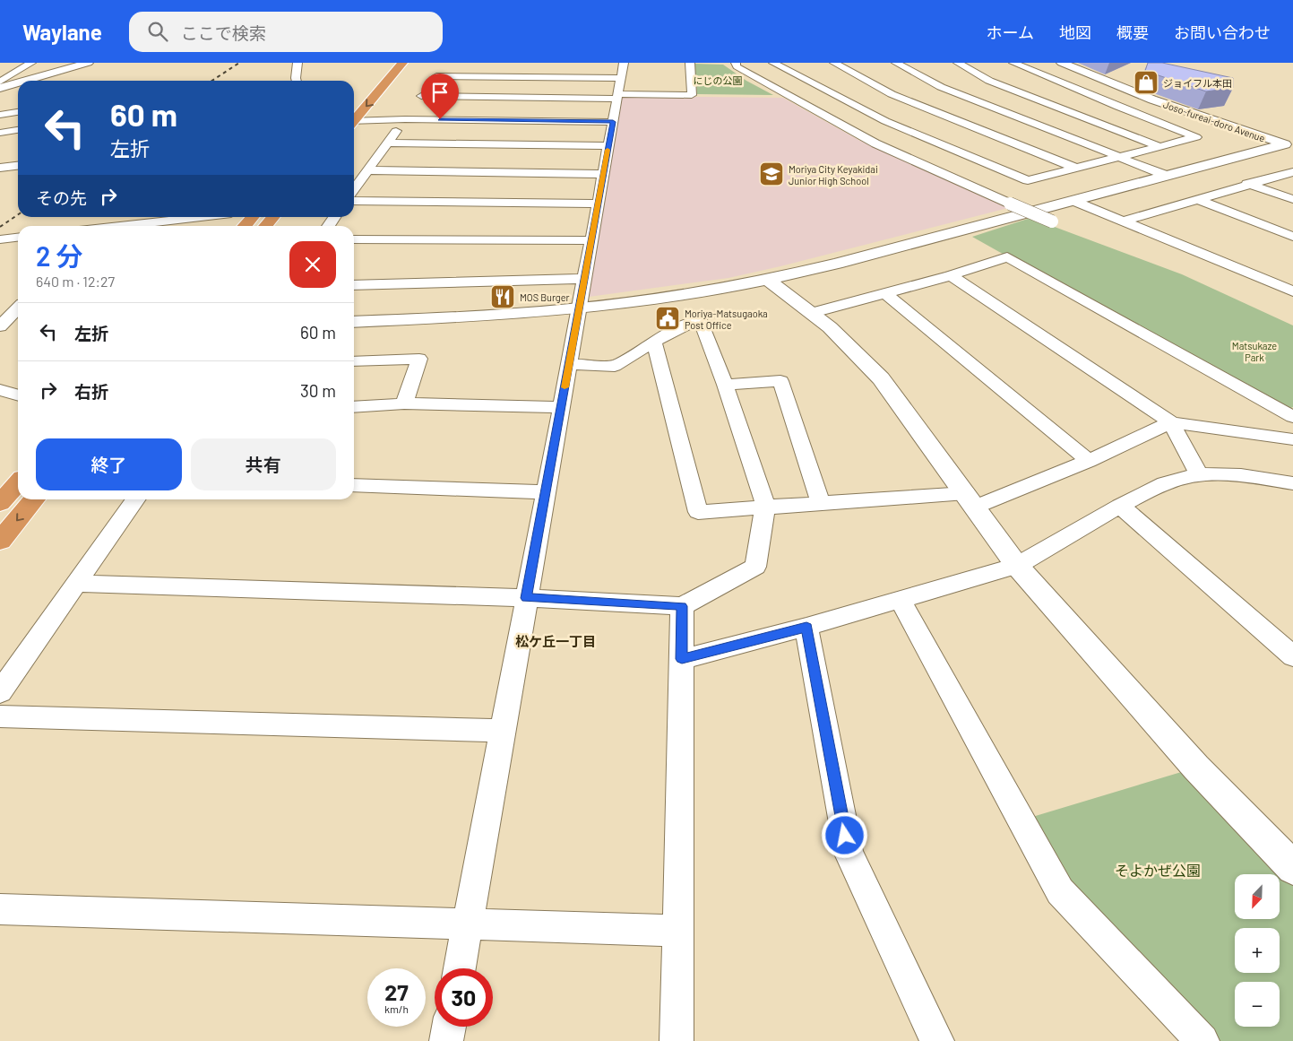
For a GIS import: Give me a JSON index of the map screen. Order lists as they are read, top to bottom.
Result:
{
  "streets": {
    "street": ["Joso-fureai-doro Avenue"]
  },
  "districts": ["松ケ丘一丁目"],
  "parks": ["にじの公園", "Matsukaze Park", "そよかぜ公園"],
  "places": {
    "shop": ["ジョイフル本田"],
    "school or university": ["Moriya City Keyakidai Junior High School"],
    "restaurant": ["MOS Burger"],
    "public building": ["Moriya-Matsugaoka Post Office"]
  },
  "north": "bottom left",
  "page": {
    "header": "Waylane",
    "search": "ここで検索",
    "nav": [
      "ホーム",
      "地図",
      "概要",
      "お問い合わせ"
    ],
    "turn": ["60 m", "左折"],
    "then": "その先",
    "heading": ["2 分", "640 m · 12:27"],
    "list": [
      {
        "name": "左折",
        "value": "60 m"
      },
      {
        "name": "右折",
        "value": "30 m"
      }
    ],
    "buttons": ["終了", "共有"],
    "map_buttons": ["+", "−"],
    "speed": "27 km/h",
    "limit": "30"
  }
}
